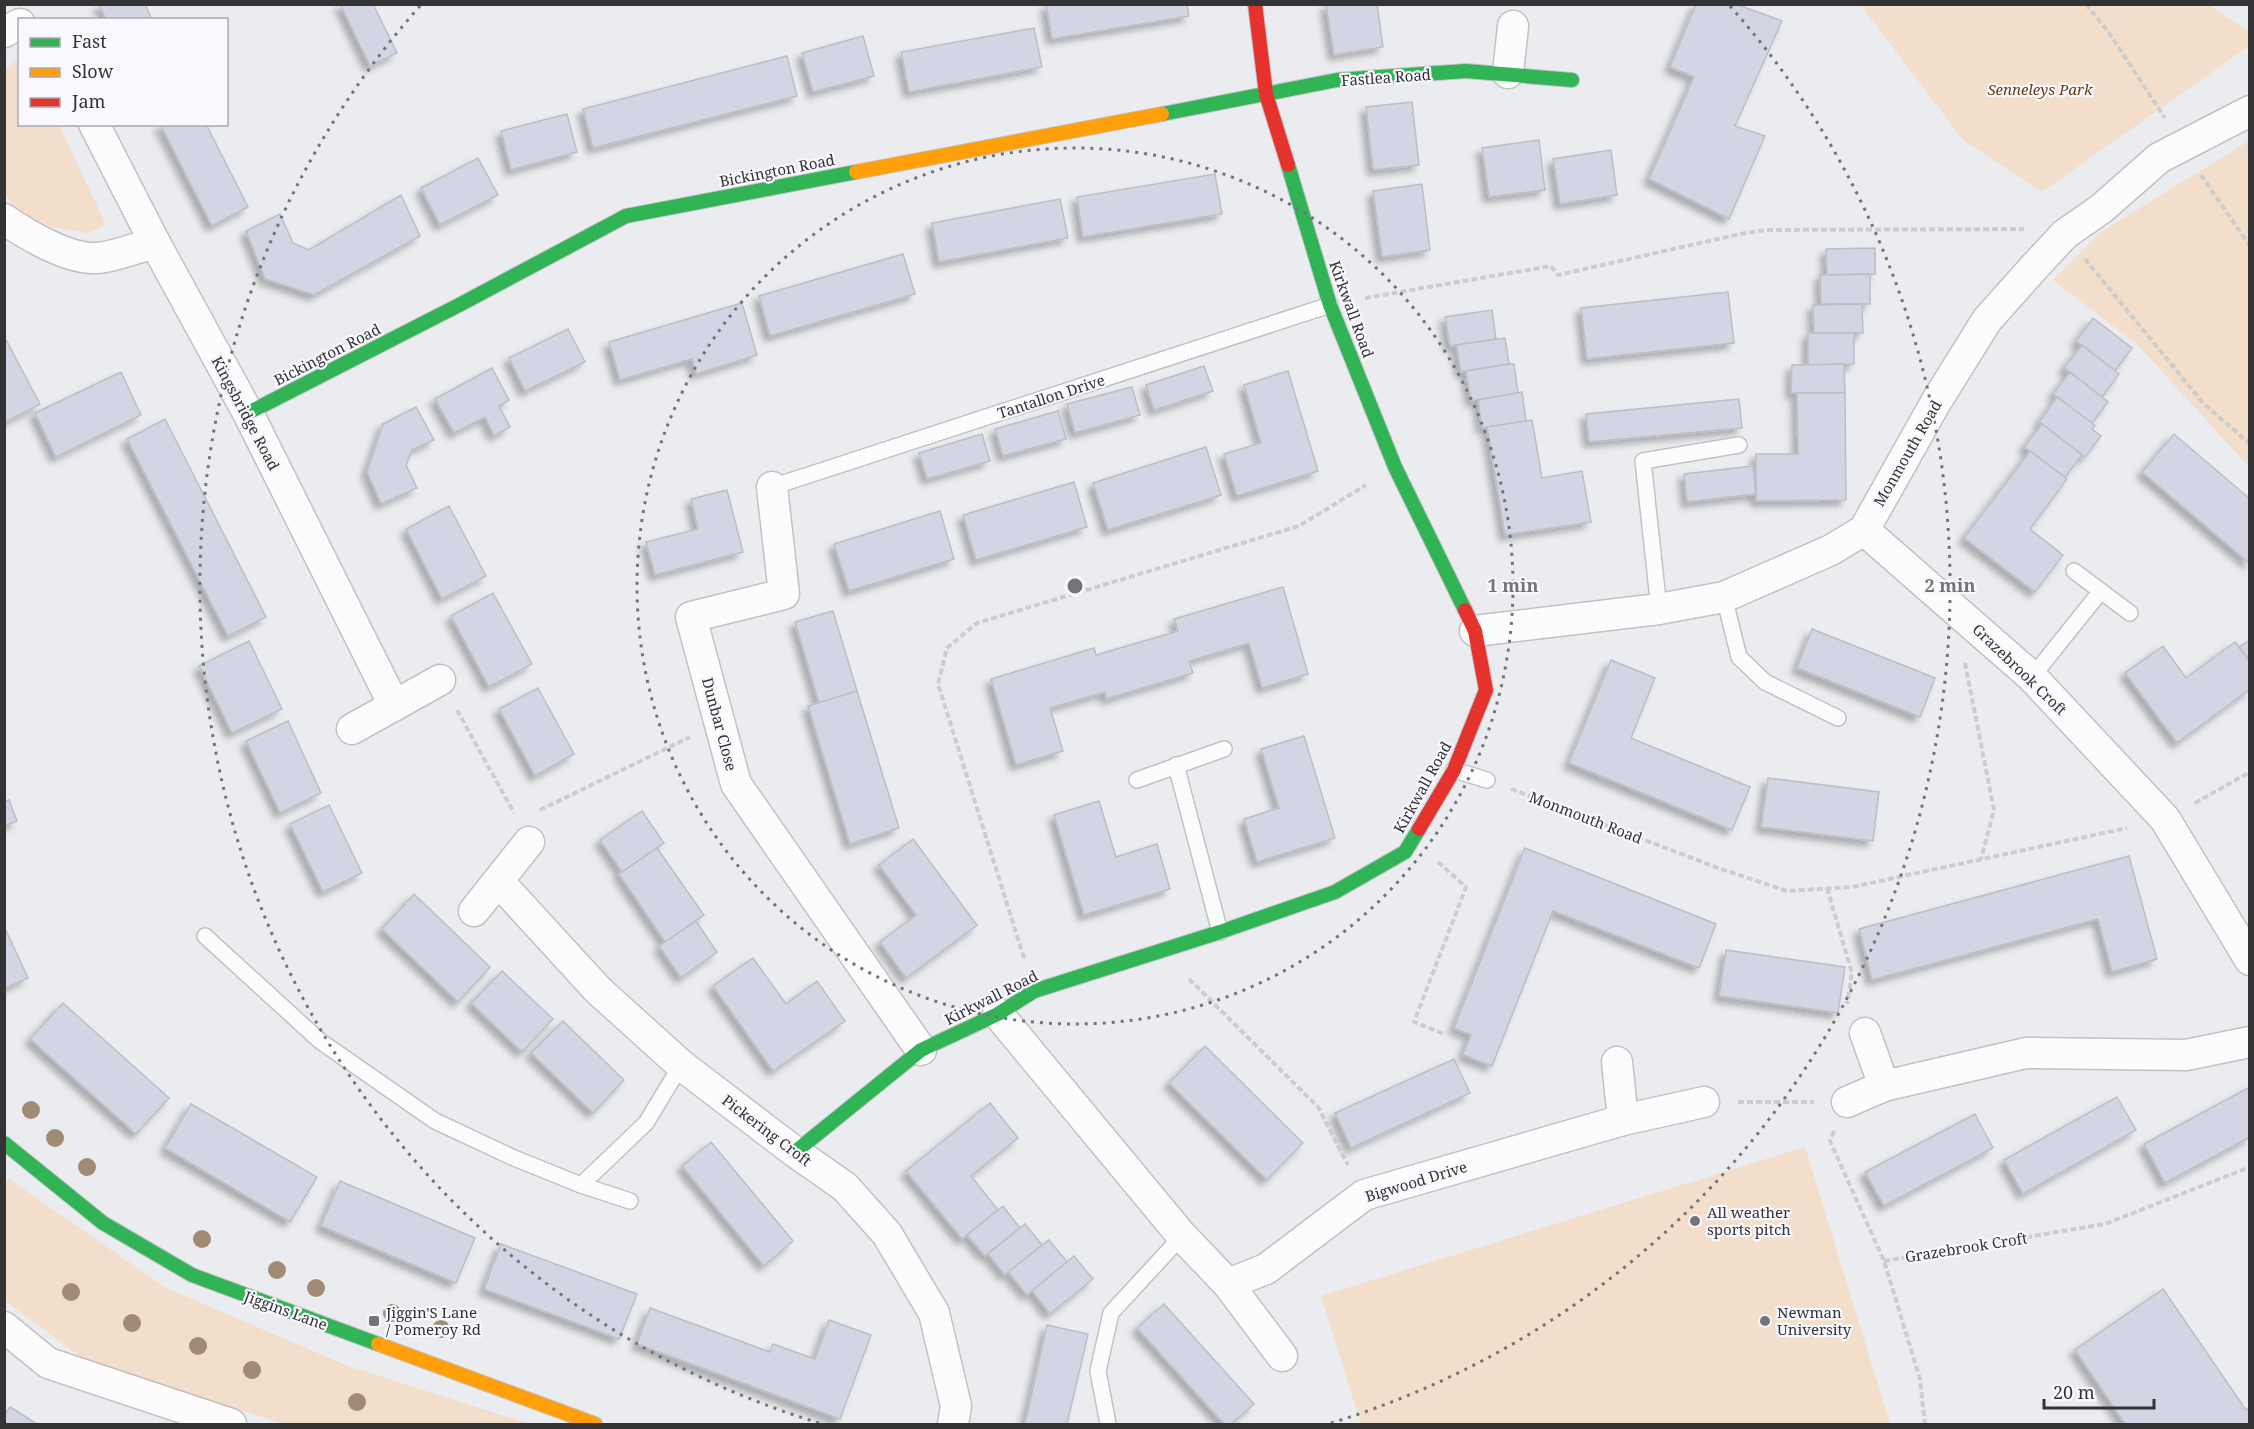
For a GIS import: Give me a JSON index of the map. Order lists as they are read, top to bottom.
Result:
{
  "streets": {
    "street": [
      "Fastlea Road",
      "Bickington Road",
      "Kirkwall Road",
      "Kingsbridge Road",
      "Monmouth Road",
      "Grazebrook Croft",
      "Dunbar Close",
      "Pickering Croft",
      "Bigwood Drive",
      "Jiggins Lane"
    ],
    "lane": ["Tantallon Drive"]
  },
  "crossings": [
    ["Fastlea Road", "Bickington Road"],
    ["Fastlea Road", "Kirkwall Road"],
    ["Bickington Road", "Kirkwall Road"],
    ["Bickington Road", "Kingsbridge Road"],
    ["Kirkwall Road", "Tantallon Drive"],
    ["Kirkwall Road", "Dunbar Close"],
    ["Kirkwall Road", "Pickering Croft"],
    ["Tantallon Drive", "Dunbar Close"],
    ["Monmouth Road", "Grazebrook Croft"]
  ],
  "parks": ["Senneleys Park"],
  "places": {
    "other": ["All weather sports pitch", "Newman University"],
    "transit": ["Jiggin'S Lane / Pomeroy Rd"]
  },
  "legend": ["Fast", "Slow", "Jam"],
  "scale_bar": "20 m",
  "rings": ["1 min", "2 min"]
}
